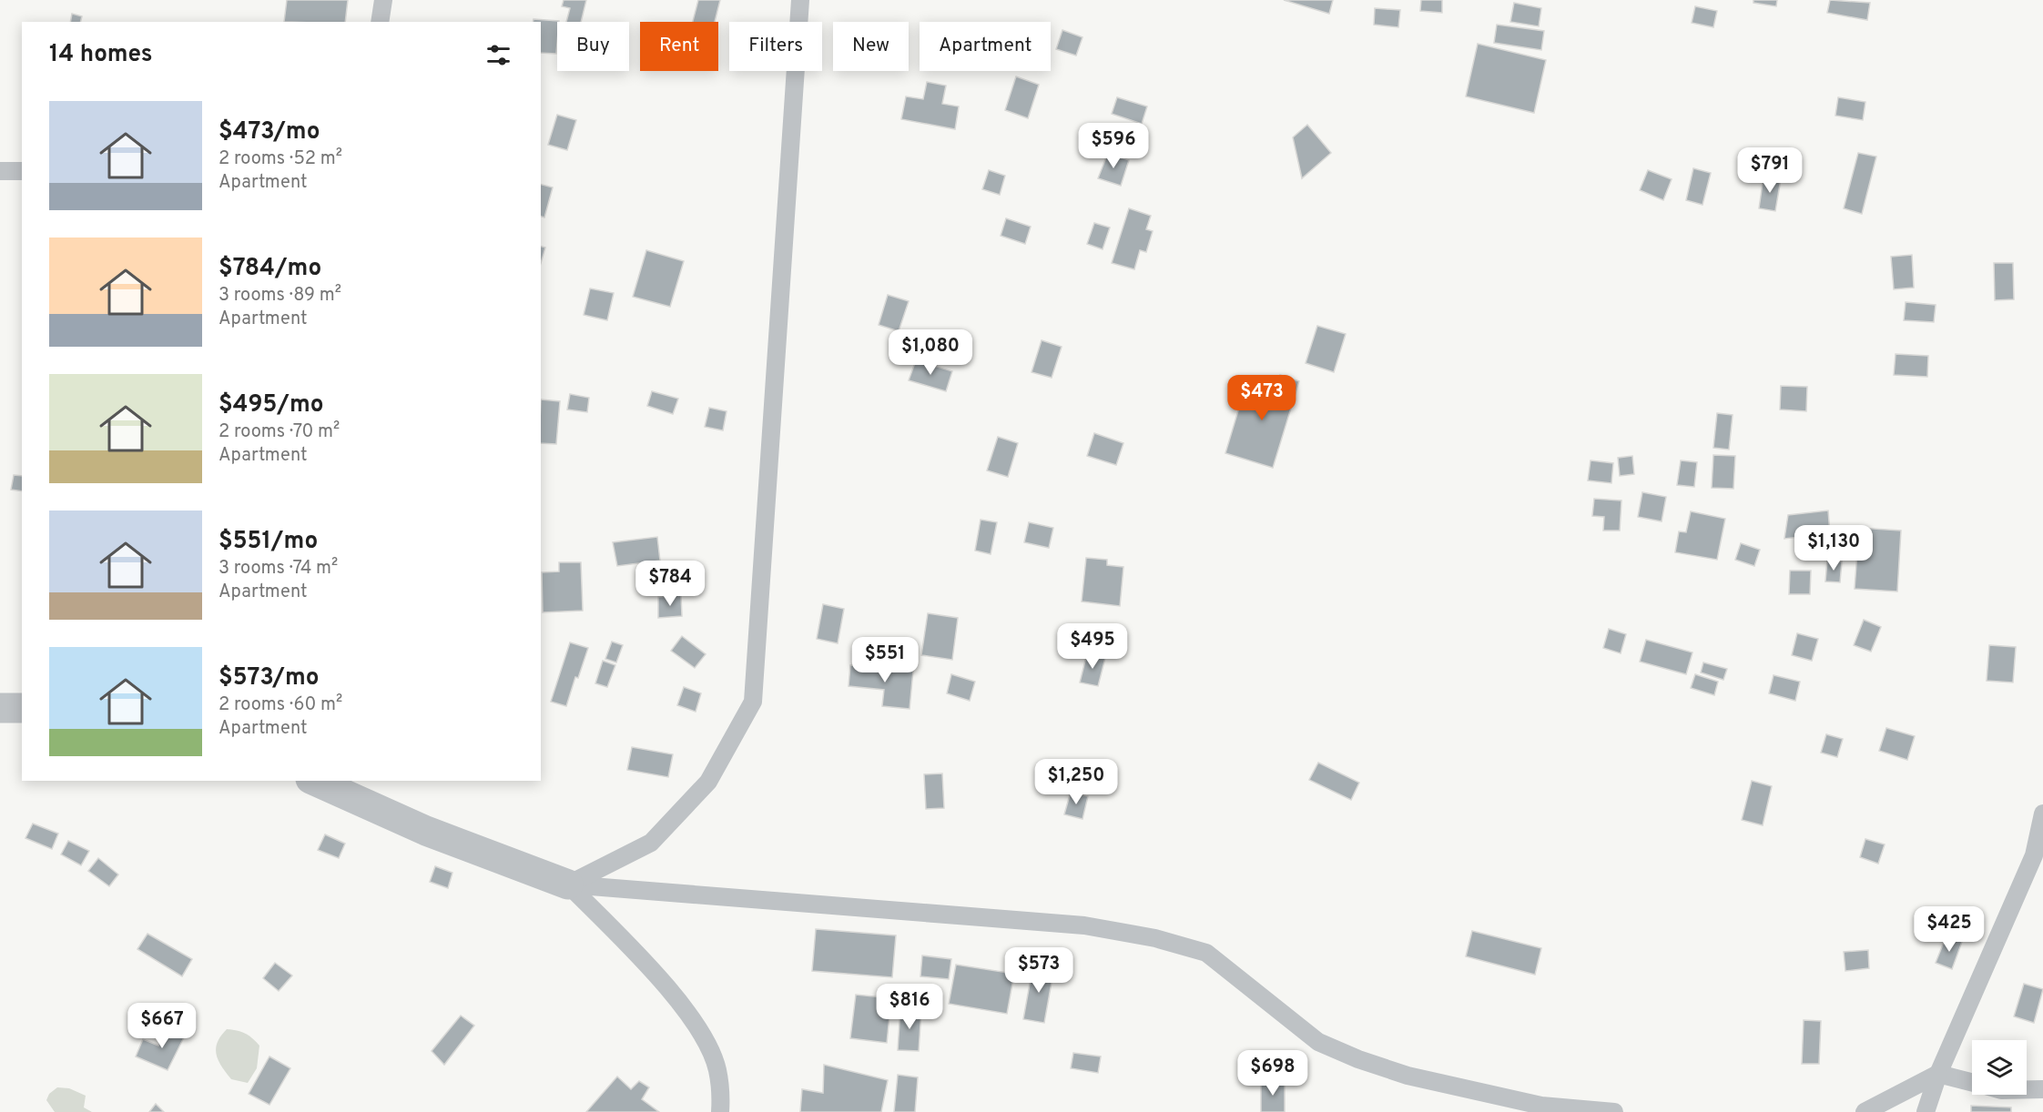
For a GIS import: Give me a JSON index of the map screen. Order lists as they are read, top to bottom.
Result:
{
  "page": {
    "chip": [
      "Buy",
      "Rent",
      "Filters",
      "New",
      "Apartment"
    ],
    "heading": "14 homes",
    "list": [
      {
        "name": "$473/mo",
        "note": "2 rooms · 52 m² · Apartment"
      },
      {
        "name": "$784/mo",
        "note": "3 rooms · 89 m² · Apartment"
      },
      {
        "name": "$495/mo",
        "note": "2 rooms · 70 m² · Apartment"
      },
      {
        "name": "$551/mo",
        "note": "3 rooms · 74 m² · Apartment"
      },
      {
        "name": "$573/mo",
        "note": "2 rooms · 60 m² · Apartment"
      }
    ],
    "price": [
      "$596",
      "$791",
      "$1,080",
      "$473",
      "$1,130",
      "$784",
      "$495",
      "$551",
      "$1,250",
      "$425",
      "$573",
      "$816",
      "$667",
      "$698"
    ]
  }
}
